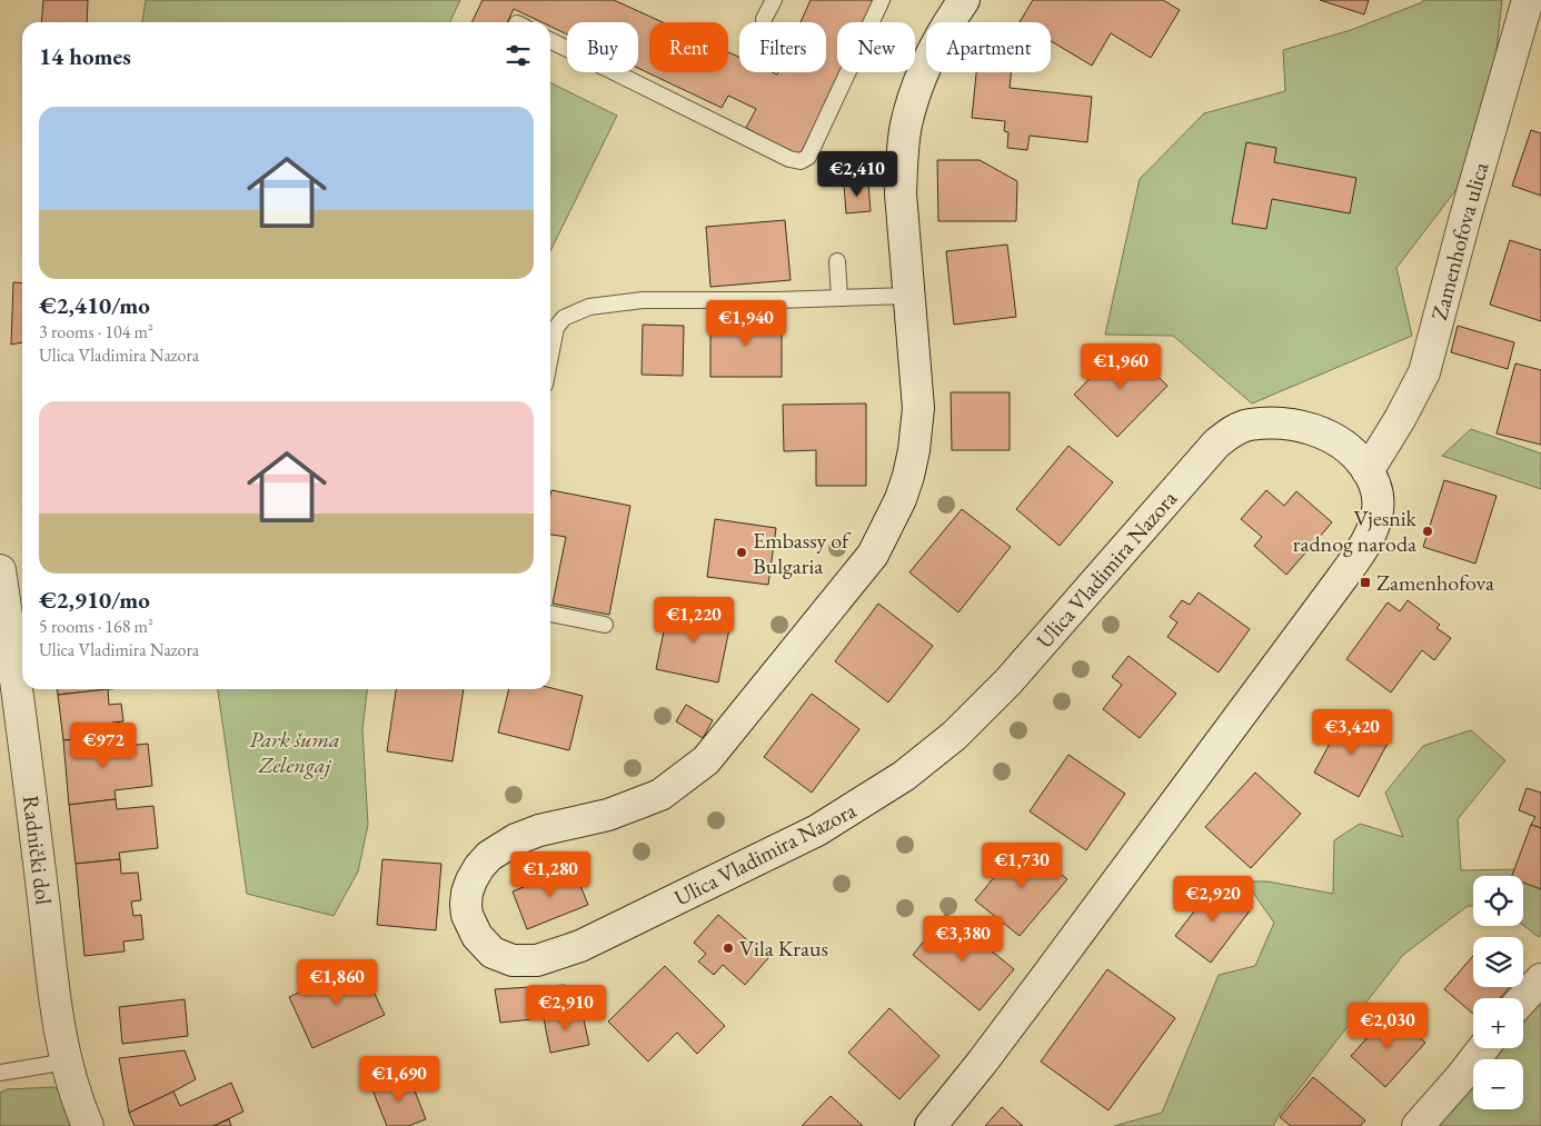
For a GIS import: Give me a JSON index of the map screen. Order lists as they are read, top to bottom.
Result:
{
  "streets": {
    "street": ["Zamenhofova ulica", "Ulica Vladimira Nazora", "Radnički dol"]
  },
  "crossings": [
    ["Zamenhofova ulica", "Ulica Vladimira Nazora"]
  ],
  "parks": ["Park šuma Zelengaj"],
  "places": {
    "other": ["Vjesnik radnog naroda", "Embassy of Bulgaria", "Vila Kraus"],
    "transit": ["Zamenhofova"]
  },
  "page": {
    "chip": [
      "Buy",
      "Rent",
      "Filters",
      "New",
      "Apartment"
    ],
    "heading": "14 homes",
    "list": [
      {
        "name": "€2,410/mo",
        "note": "3 rooms · 104 m² · Ulica Vladimira Nazora"
      },
      {
        "name": "€2,910/mo",
        "note": "5 rooms · 168 m² · Ulica Vladimira Nazora"
      }
    ],
    "price": [
      "€2,410",
      "€1,940",
      "€1,960",
      "€1,220",
      "€3,420",
      "€972",
      "€1,730",
      "€1,280",
      "€2,920",
      "€3,380",
      "€1,860",
      "€2,910",
      "€2,030",
      "€1,690"
    ],
    "map_buttons": ["+", "−"]
  }
}
